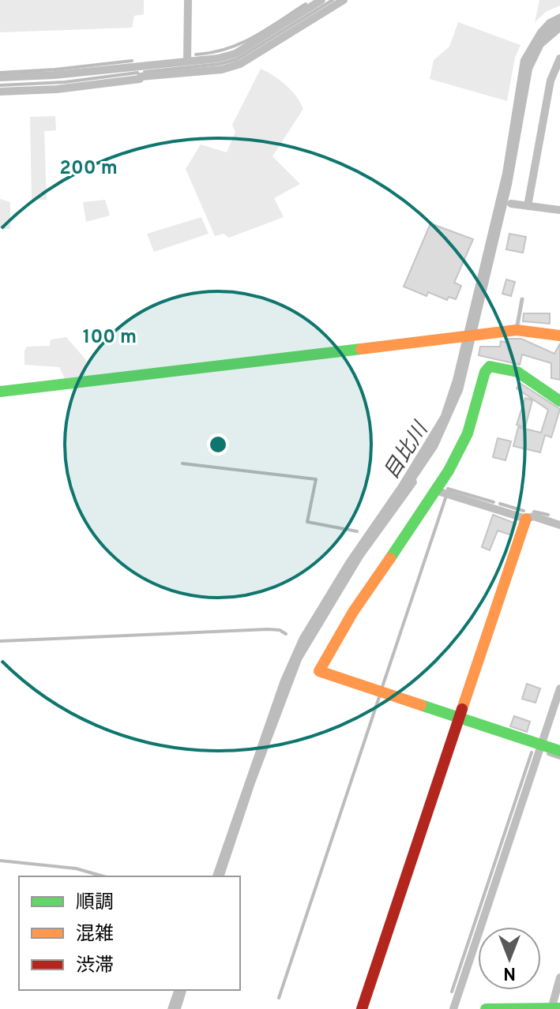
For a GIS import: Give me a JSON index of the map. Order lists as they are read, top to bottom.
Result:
{
  "water": ["目比川"],
  "legend": ["順調", "混雑", "渋滞"],
  "north": "bottom",
  "rings": ["200 m", "100 m"]
}
